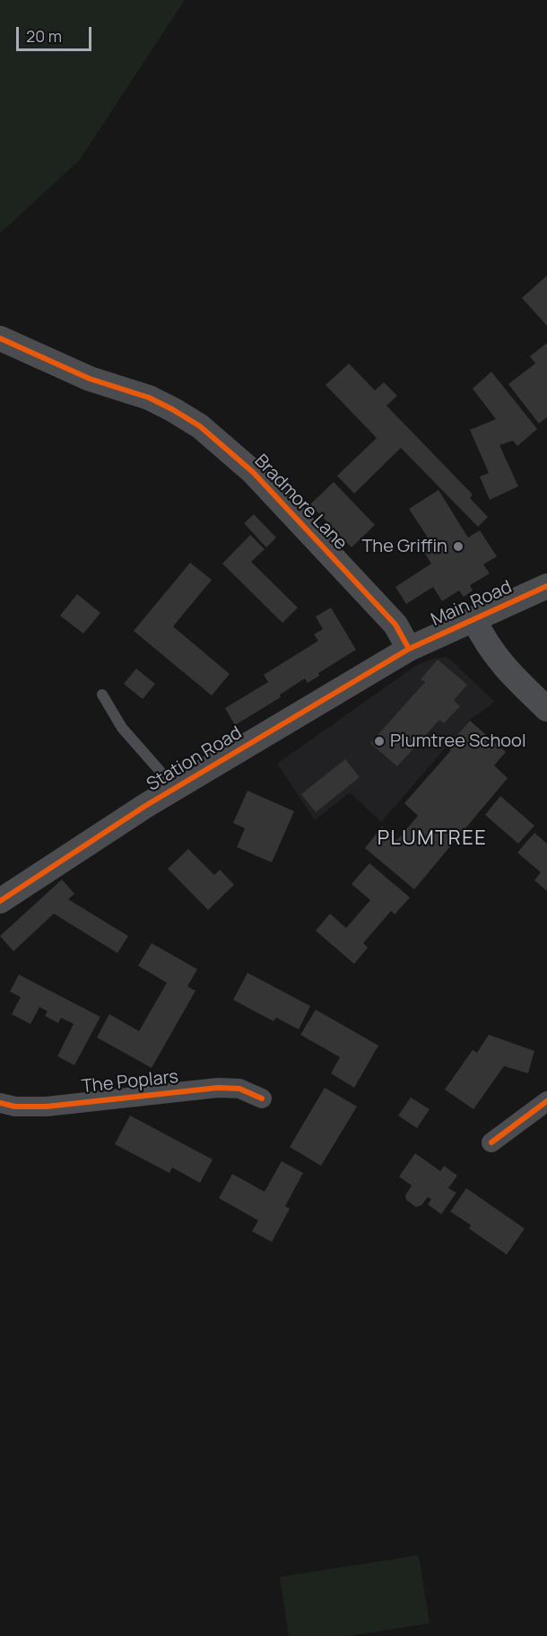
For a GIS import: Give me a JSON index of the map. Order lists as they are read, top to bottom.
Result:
{
  "streets": {
    "street": [
      "Bradmore Lane",
      "Main Road",
      "Station Road",
      "The Poplars"
    ]
  },
  "crossings": [
    ["Bradmore Lane", "Main Road"],
    ["Bradmore Lane", "Station Road"],
    ["Main Road", "Station Road"]
  ],
  "districts": ["PLUMTREE"],
  "places": ["The Griffin", "Plumtree School"],
  "scale_bar": "20 m"
}
